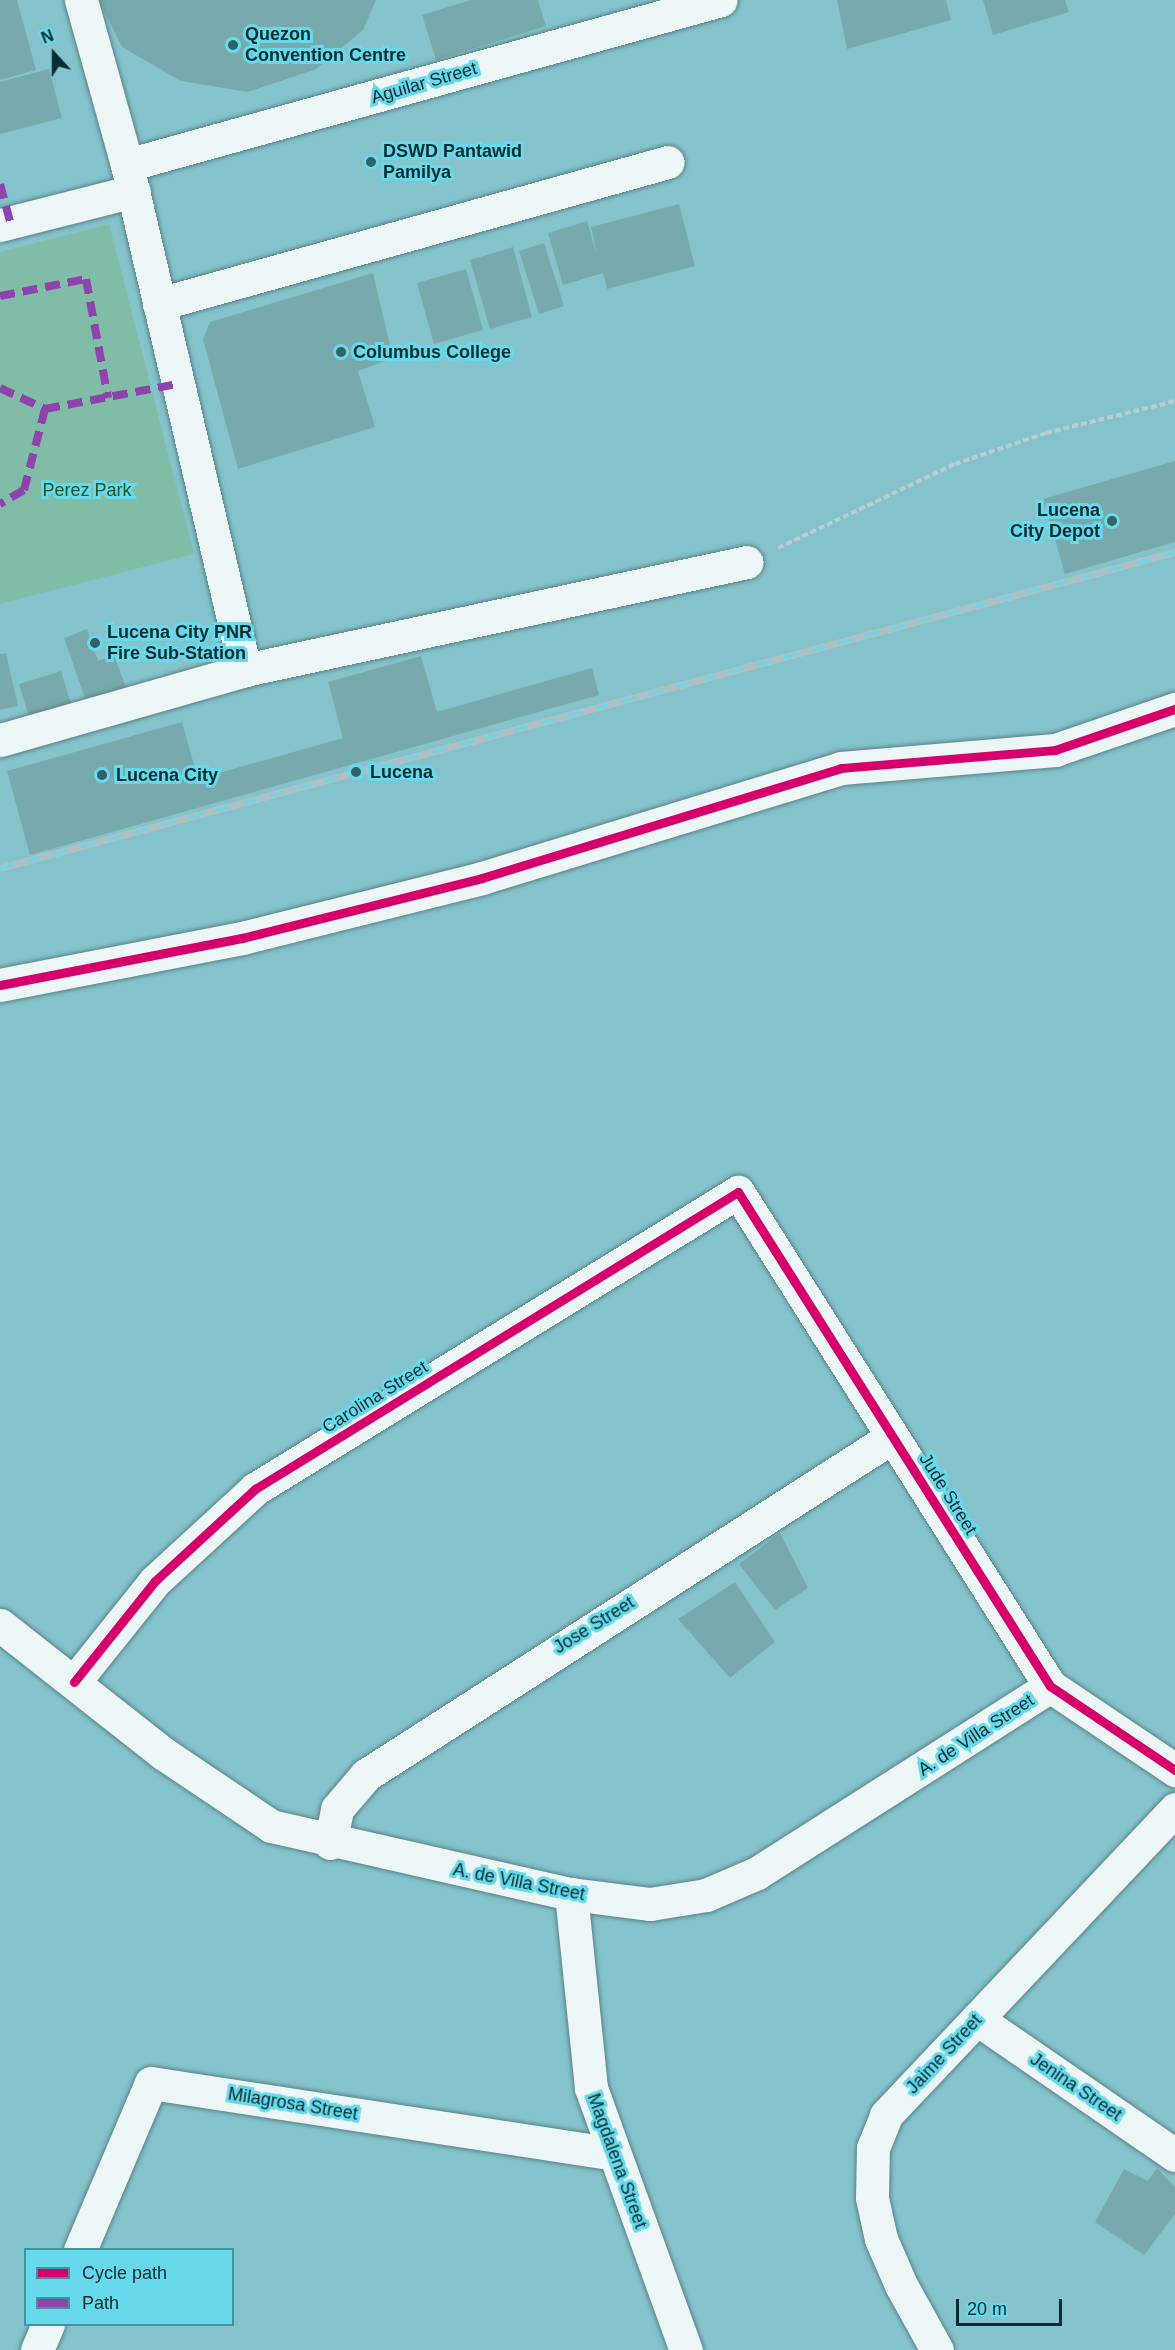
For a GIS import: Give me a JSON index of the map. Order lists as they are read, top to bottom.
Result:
{
  "streets": {
    "street": [
      "Aguilar Street",
      "Carolina Street",
      "Jude Street",
      "Jose Street",
      "A. de Villa Street",
      "Jaime Street",
      "Jenina Street",
      "Milagrosa Street",
      "Magdalena Street"
    ]
  },
  "crossings": [
    ["Carolina Street", "Jude Street"],
    ["Carolina Street", "A. de Villa Street"],
    ["Jude Street", "Jose Street"],
    ["Jude Street", "A. de Villa Street"],
    ["Jose Street", "A. de Villa Street"],
    ["A. de Villa Street", "Magdalena Street"],
    ["Jaime Street", "Jenina Street"],
    ["Milagrosa Street", "Magdalena Street"]
  ],
  "parks": ["Perez Park"],
  "places": [
    "Quezon Convention Centre",
    "DSWD Pantawid Pamilya",
    "Columbus College",
    "Lucena City Depot",
    "Lucena City PNR Fire Sub-Station",
    "Lucena",
    "Lucena City"
  ],
  "legend": ["Cycle path", "Path"],
  "scale_bar": "20 m",
  "north": "top"
}
